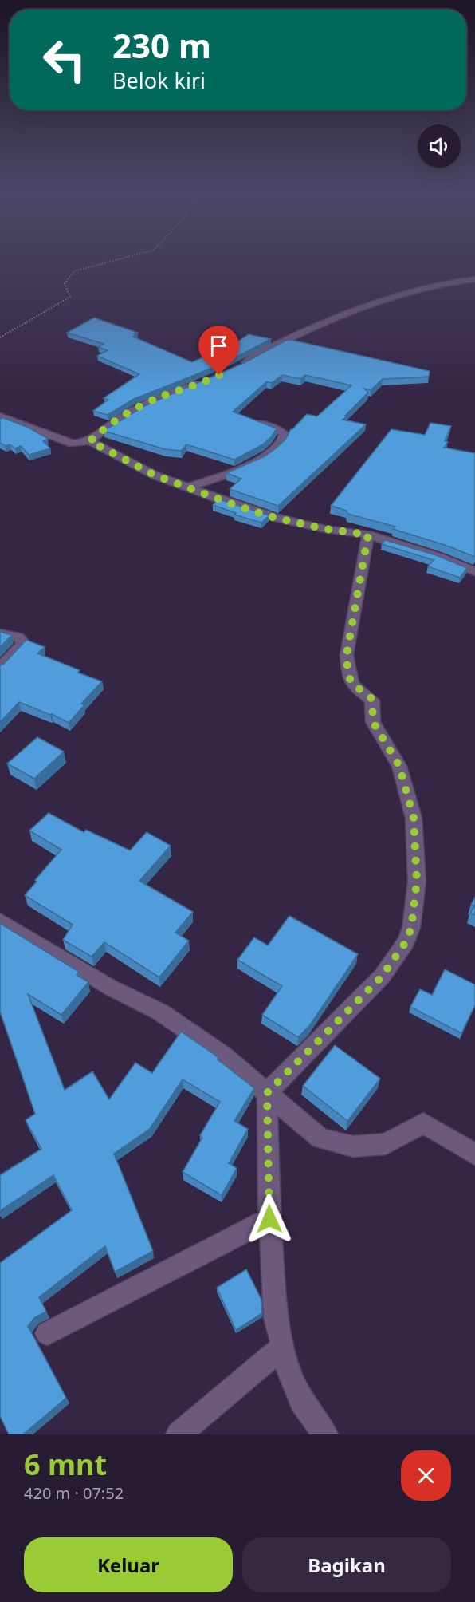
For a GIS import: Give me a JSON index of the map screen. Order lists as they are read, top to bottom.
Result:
{
  "page": {
    "turn": ["230 m", "Belok kiri"],
    "heading": ["6 mnt", "420 m · 07:52"],
    "buttons": ["Keluar", "Bagikan"]
  }
}
